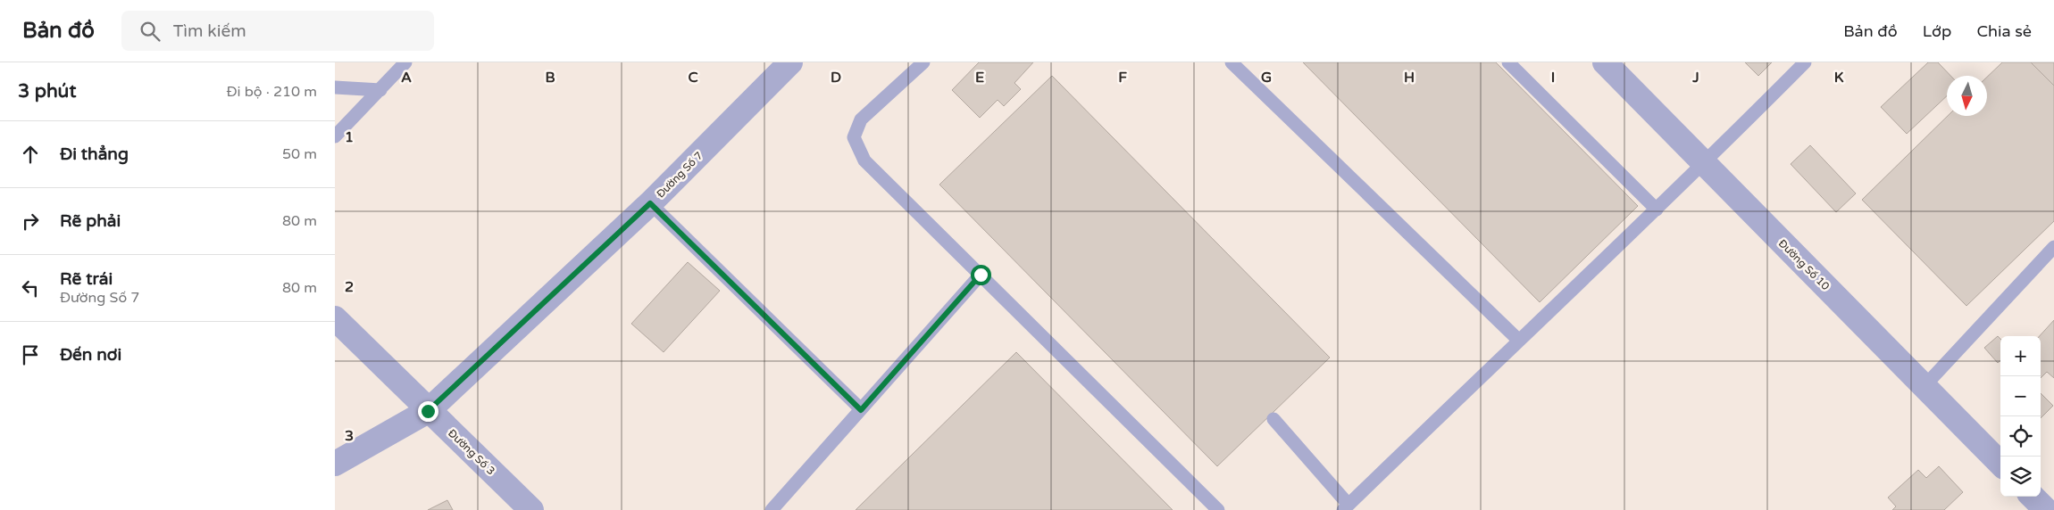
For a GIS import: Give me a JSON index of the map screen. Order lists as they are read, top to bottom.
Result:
{
  "streets": {
    "street": ["Đường Số 7", "Đường Số 10", "Đường Số 3"]
  },
  "crossings": [
    ["Đường Số 7", "Đường Số 3"]
  ],
  "north": "bottom",
  "page": {
    "header": "Bản đồ",
    "search": "Tìm kiếm",
    "nav": ["Bản đồ", "Lớp", "Chia sẻ"],
    "heading": ["3 phút", "Đi bộ · 210 m"],
    "list": [
      ["Đi thẳng", "50 m"],
      ["Rẽ phải", "80 m"],
      ["Rẽ trái", "Đường Số 7", "80 m"],
      "Đến nơi"
    ],
    "map_buttons": ["+", "−"]
  },
  "grid": {
    "columns": [
      "A",
      "B",
      "C",
      "D",
      "E",
      "F",
      "G",
      "H",
      "I",
      "J",
      "K"
    ],
    "rows": ["1", "2", "3"]
  }
}
